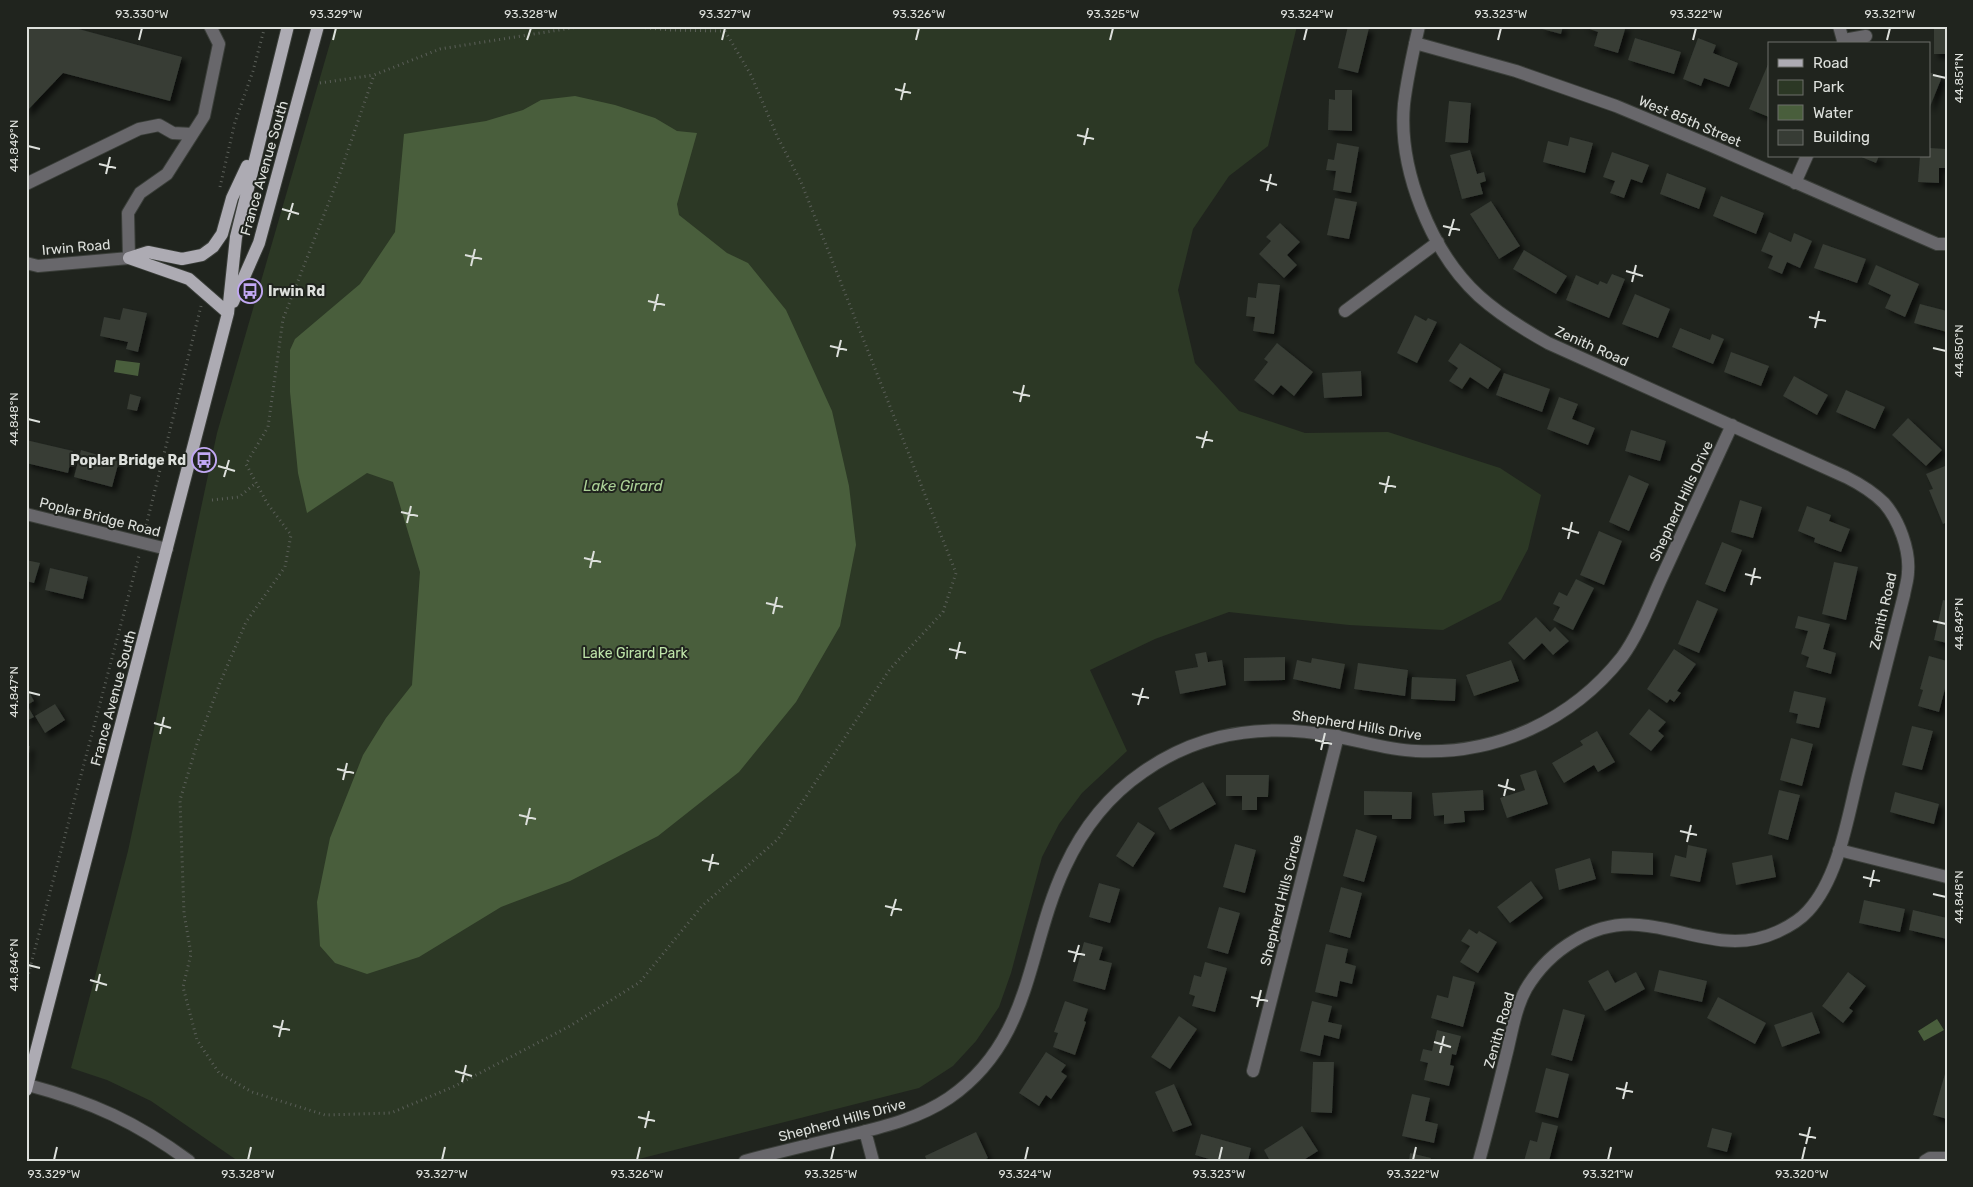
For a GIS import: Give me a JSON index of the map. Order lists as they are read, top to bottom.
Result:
{
  "streets": {
    "main road": ["France Avenue South"],
    "street": [
      "West 85th Street",
      "Irwin Road",
      "Zenith Road",
      "Shepherd Hills Drive",
      "Poplar Bridge Road",
      "Shepherd Hills Circle"
    ]
  },
  "crossings": [
    ["West 85th Street", "Zenith Road"],
    ["France Avenue South", "Poplar Bridge Road"],
    ["Zenith Road", "Shepherd Hills Drive"],
    ["Shepherd Hills Drive", "Shepherd Hills Circle"]
  ],
  "water": ["Lake Girard"],
  "parks": ["Lake Girard Park"],
  "places": {
    "bus stop": ["Irwin Rd", "Poplar Bridge Rd"]
  },
  "legend": [
    "Road",
    "Park",
    "Water",
    "Building"
  ],
  "coordinates": [
    "93.330°W",
    "93.329°W",
    "93.328°W",
    "93.327°W",
    "93.326°W",
    "93.325°W",
    "93.324°W",
    "93.323°W",
    "93.322°W",
    "93.321°W",
    "44.851°N",
    "44.849°N",
    "44.850°N",
    "44.848°N",
    "44.847°N",
    "44.846°N",
    "93.320°W"
  ]
}
